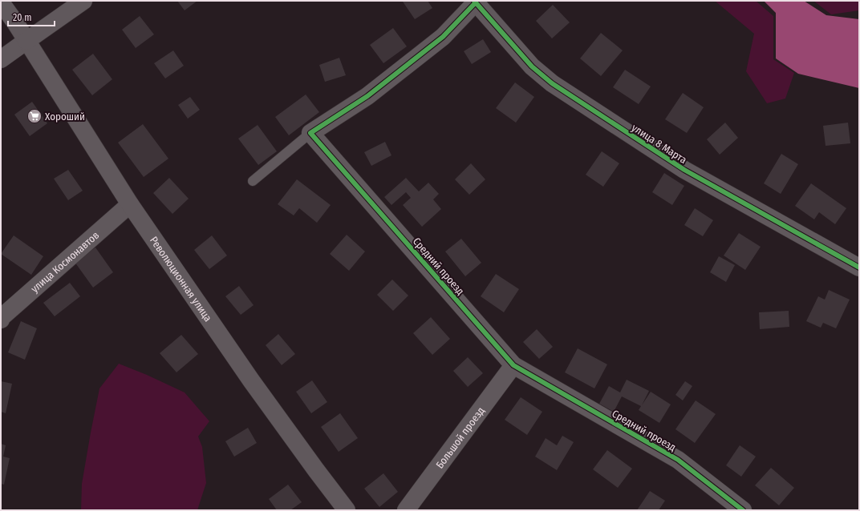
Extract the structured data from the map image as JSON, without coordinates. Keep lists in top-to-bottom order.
{
  "streets": {
    "street": [
      "улица 8 Марта",
      "улица Космонавтов",
      "Средний проезд",
      "Революционная улица",
      "Большой проезд"
    ]
  },
  "crossings": [
    ["улица Космонавтов", "Революционная улица"],
    ["Средний проезд", "Большой проезд"]
  ],
  "places": {
    "supermarket": ["Хороший"]
  },
  "scale_bar": "20 m"
}
